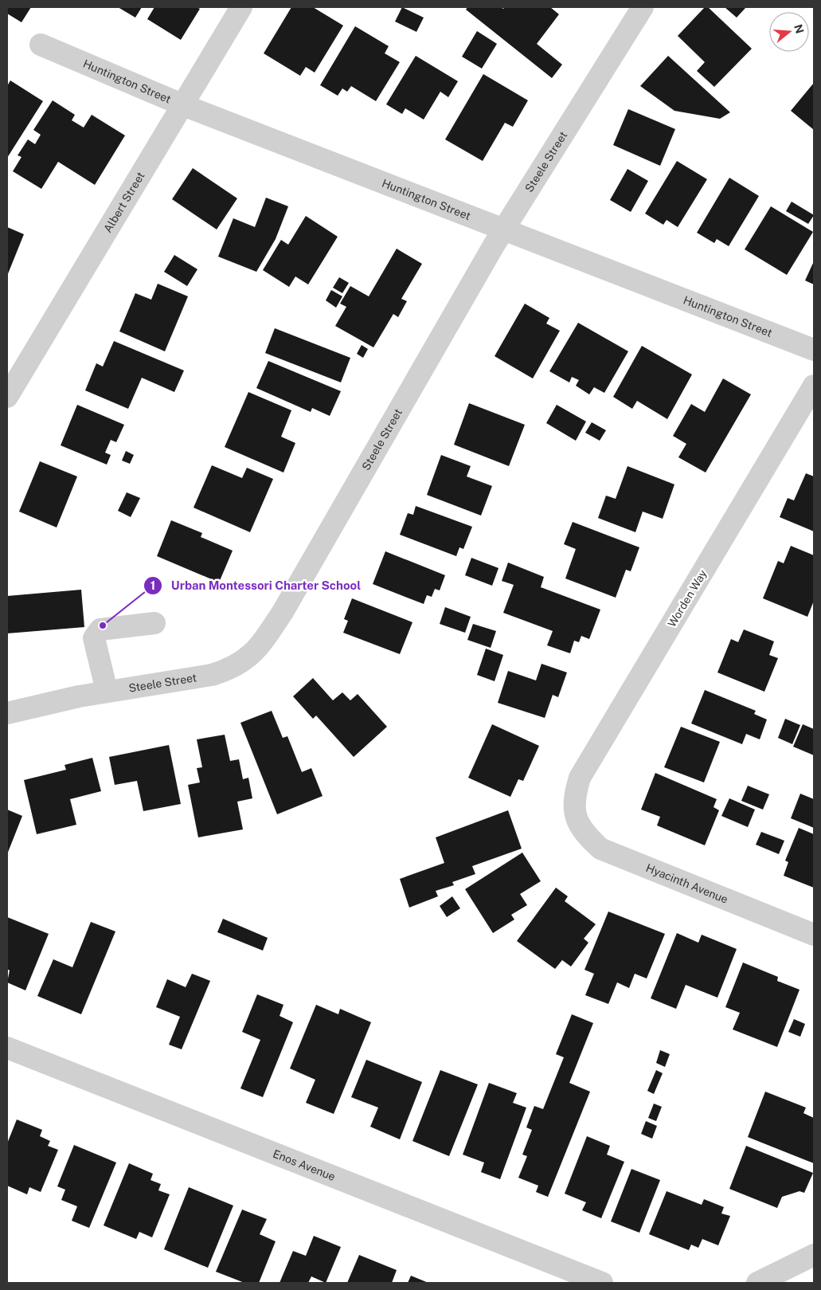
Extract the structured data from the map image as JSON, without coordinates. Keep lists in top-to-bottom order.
{
  "streets": {
    "street": [
      "Huntington Street",
      "Steele Street",
      "Albert Street",
      "Worden Way",
      "Hyacinth Avenue",
      "Enos Avenue"
    ]
  },
  "crossings": [
    ["Huntington Street", "Steele Street"],
    ["Huntington Street", "Albert Street"],
    ["Worden Way", "Hyacinth Avenue"]
  ],
  "places": ["Urban Montessori Charter School"],
  "north": "right"
}
